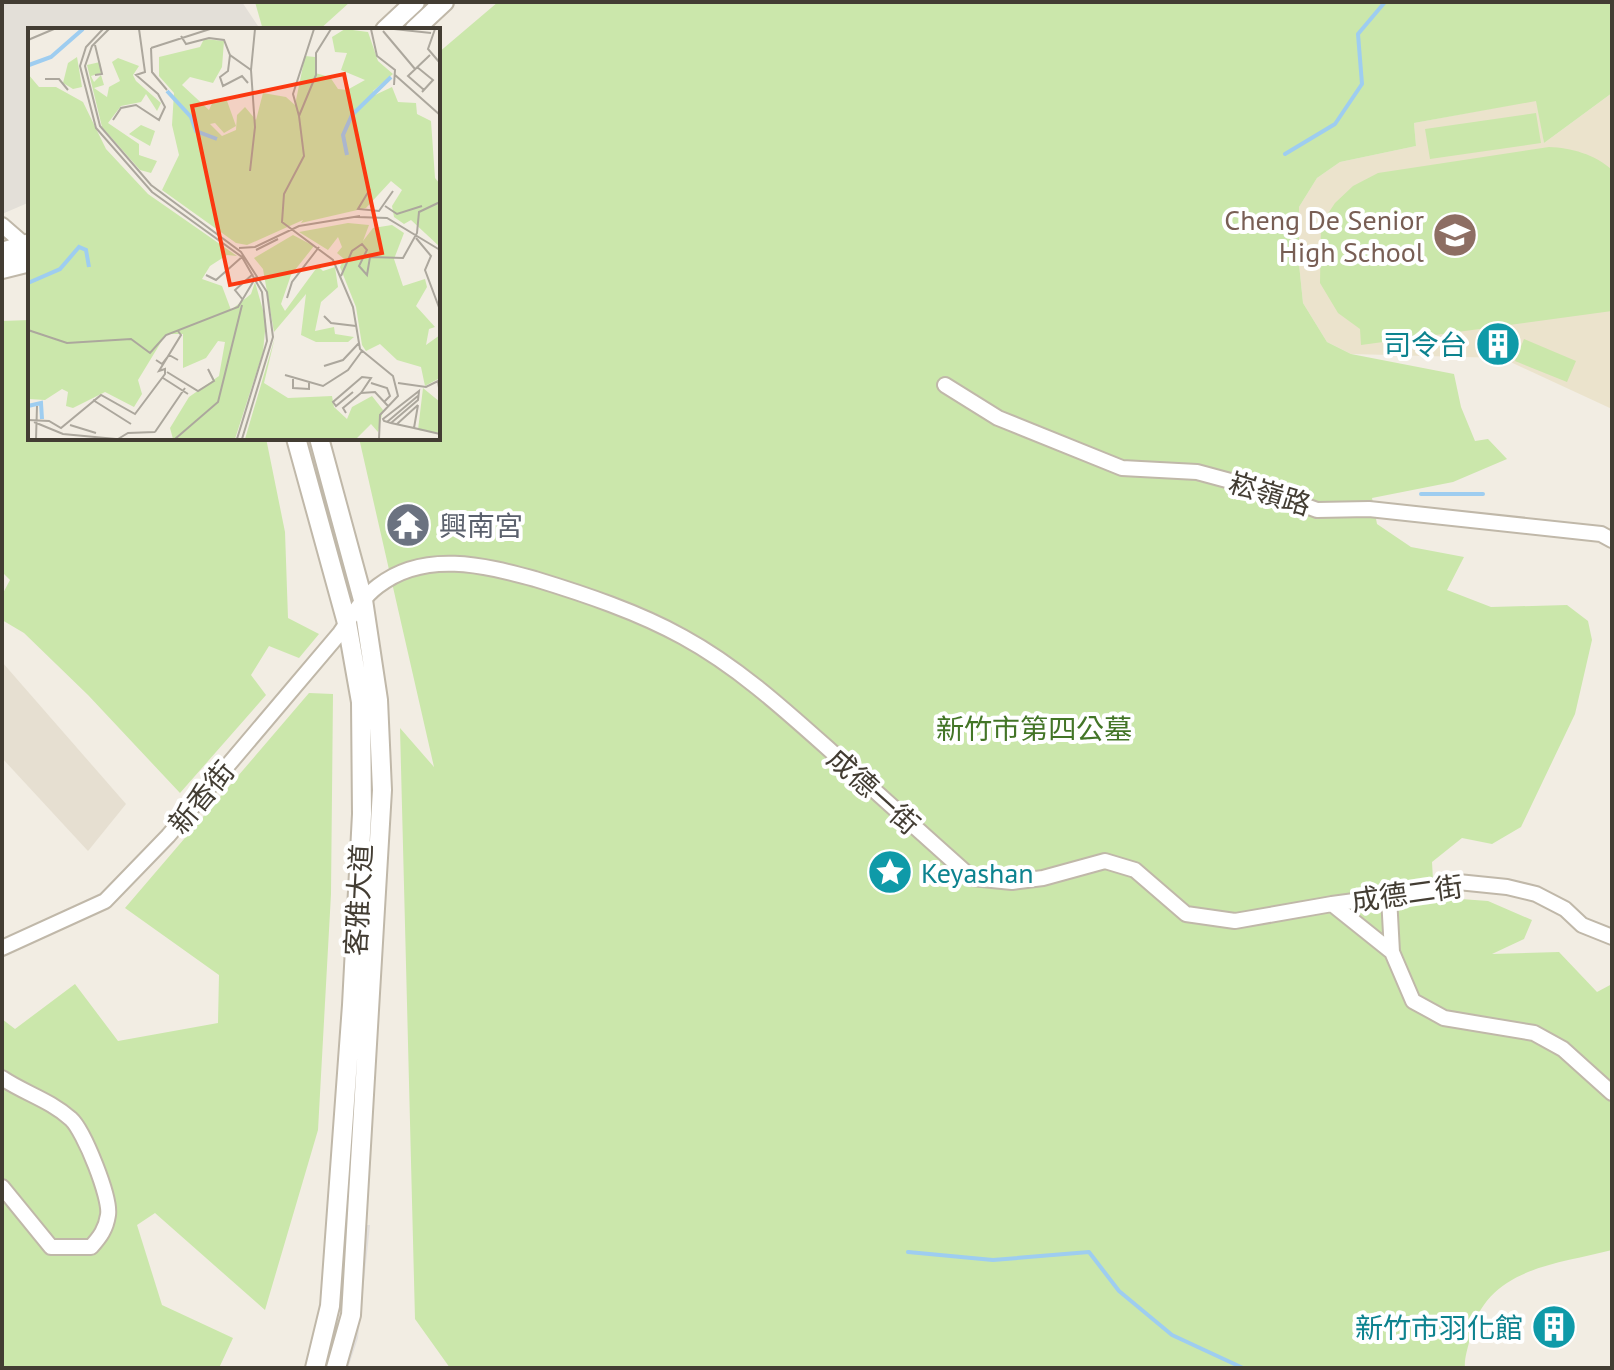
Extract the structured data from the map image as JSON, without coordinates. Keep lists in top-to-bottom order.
{
  "streets": {
    "street": [
      "崧嶺路",
      "成德一街",
      "新香街",
      "成德二街",
      "客雅大道"
    ]
  },
  "crossings": [
    ["成德一街", "新香街"],
    ["成德一街", "成德二街"],
    ["成德一街", "客雅大道"],
    ["新香街", "客雅大道"]
  ],
  "parks": ["新竹市第四公墓"],
  "places": {
    "school or university": ["Cheng De Senior High School"],
    "building": ["司令台", "新竹市羽化館"],
    "temple": ["興南宮"],
    "place": ["Keyashan"]
  }
}
